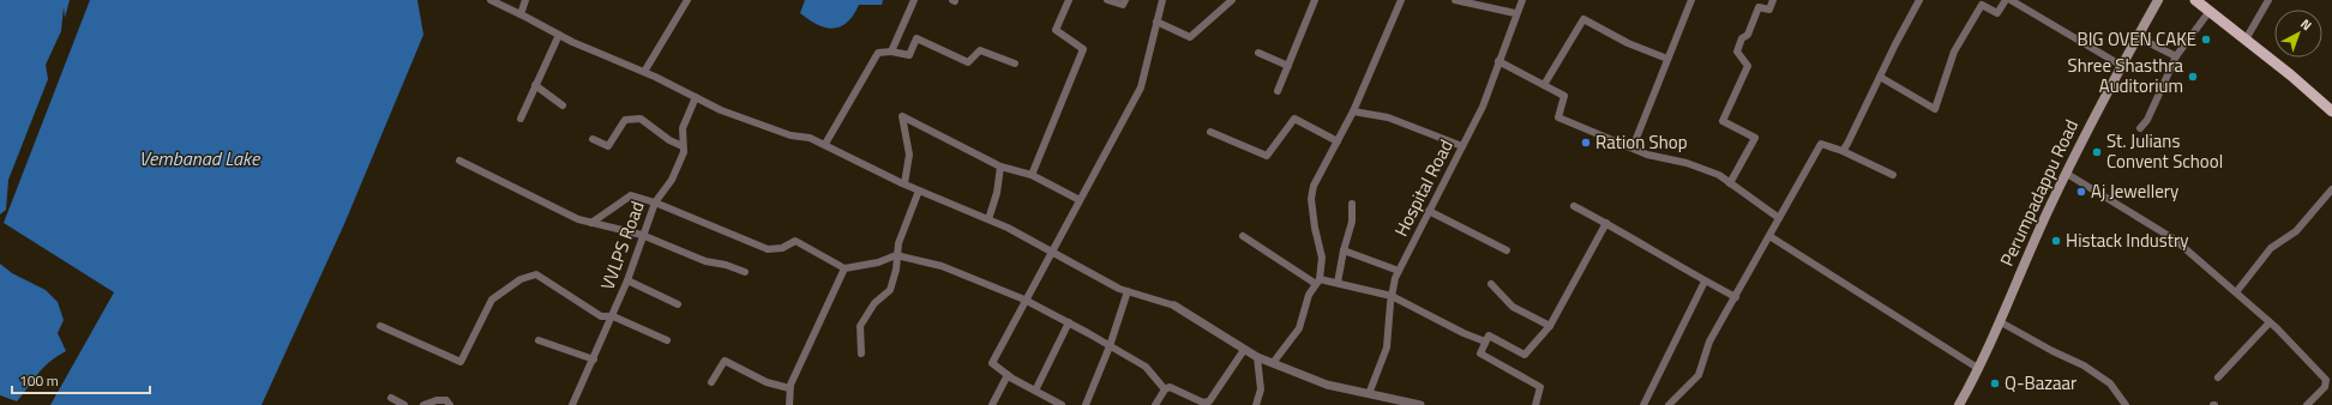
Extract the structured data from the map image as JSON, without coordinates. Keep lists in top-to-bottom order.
{
  "streets": {
    "main road": ["Perumpadappu Road"],
    "street": ["Hospital Road", "VVLPS Road"]
  },
  "water": ["Vembanad Lake"],
  "places": [
    "BIG OVEN CAKE",
    "Shree Shasthra Auditorium",
    "Ration Shop",
    "St. Julians Convent School",
    "Aj Jewellery",
    "Histack Industry",
    "Q-Bazaar"
  ],
  "scale_bar": "100 m",
  "north": "top right"
}
